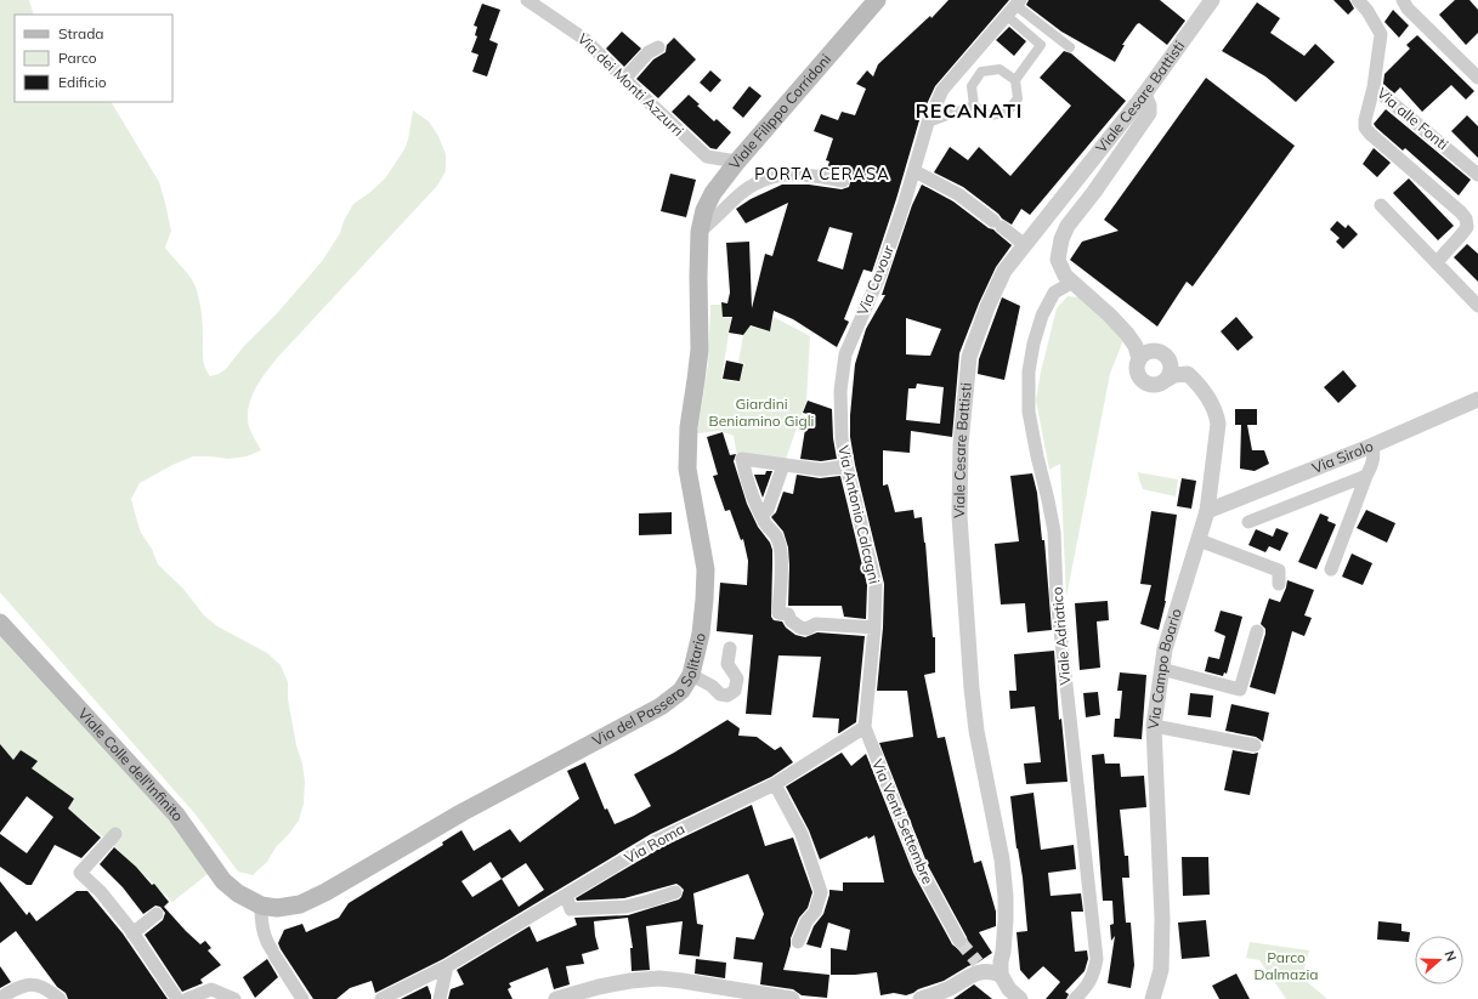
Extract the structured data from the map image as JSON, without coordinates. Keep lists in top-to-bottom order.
{
  "streets": {
    "main road": ["Viale Filippo Corridoni", "Via del Passero Solitario", "Viale Colle dell'Infinito"],
    "street": [
      "Via dei Monti Azzurri",
      "Viale Cesare Battisti",
      "Via alle Fonti",
      "Via Cavour",
      "Via Sirolo",
      "Via Antonio Calcagni",
      "Viale Adriatico",
      "Via Campo Boario",
      "Via Venti Settembre",
      "Via Roma"
    ]
  },
  "crossings": [
    ["Via dei Monti Azzurri", "Viale Filippo Corridoni"],
    ["Viale Filippo Corridoni", "Via del Passero Solitario"],
    ["Via Cavour", "Via Antonio Calcagni"],
    ["Via Sirolo", "Via Campo Boario"],
    ["Via Antonio Calcagni", "Via Venti Settembre"],
    ["Via Antonio Calcagni", "Via Roma"],
    ["Via del Passero Solitario", "Viale Colle dell'Infinito"],
    ["Via Venti Settembre", "Via Roma"]
  ],
  "districts": ["RECANATI", "PORTA CERASA"],
  "parks": ["Giardini Beniamino Gigli", "Parco Dalmazia"],
  "legend": ["Strada", "Parco", "Edificio"],
  "north": "right"
}
